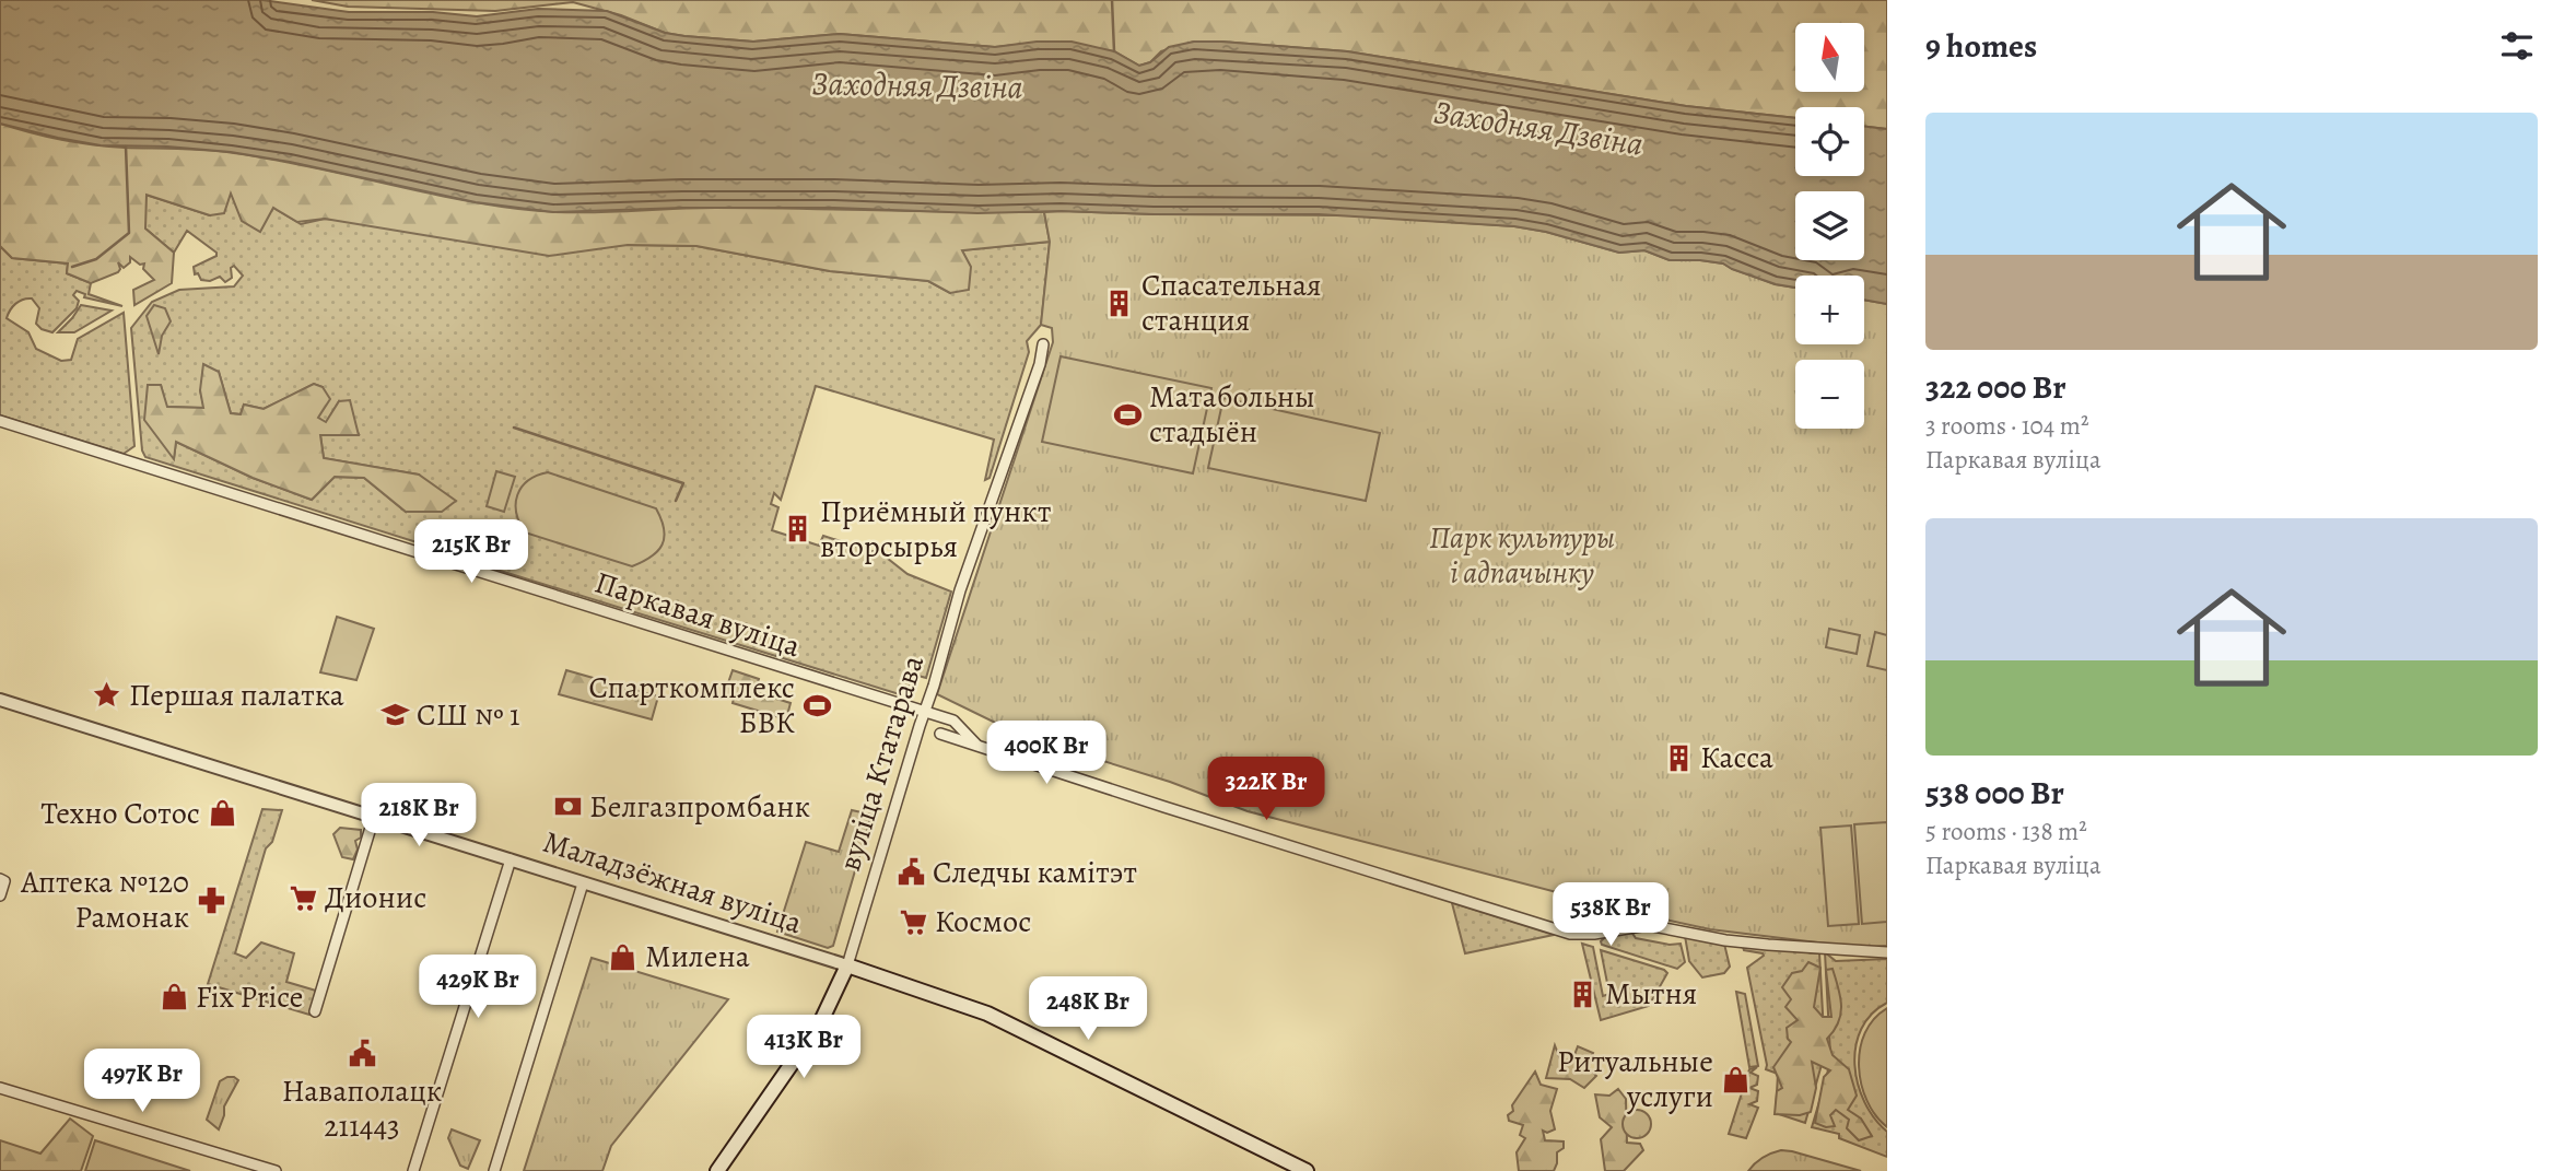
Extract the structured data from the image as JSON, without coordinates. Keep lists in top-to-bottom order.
{
  "streets": {
    "main road": ["вуліца Ктатарава", "Маладзёжная вуліца"],
    "street": ["Паркавая вуліца"]
  },
  "crossings": [
    ["Паркавая вуліца", "вуліца Ктатарава"],
    ["вуліца Ктатарава", "Маладзёжная вуліца"]
  ],
  "water": ["Заходняя Дзвіна"],
  "parks": ["Парк культуры і адпачынку"],
  "places": {
    "building": [
      "Спасательная станция",
      "Приёмный пункт вторсырья",
      "Касса",
      "Мытня"
    ],
    "sports": ["Матабольны стадыён", "Спарткомплекс БВК"],
    "place": ["Першая палатка"],
    "school or university": ["СШ № 1"],
    "bank": ["Белгазпромбанк"],
    "shop": [
      "Техно Сотос",
      "Милена",
      "Fix Price",
      "Ритуальные услуги"
    ],
    "public building": ["Следчы камітэт", "Наваполацк 211443"],
    "supermarket": ["Дионис", "Космос"],
    "pharmacy": ["Аптека №120 Рамонак"]
  },
  "north": "top",
  "page": {
    "heading": "9 homes",
    "map_buttons": ["+", "−"],
    "list": [
      {
        "name": "322 000 Br",
        "note": "3 rooms · 104 m² · Паркавая вуліца"
      },
      {
        "name": "538 000 Br",
        "note": "5 rooms · 138 m² · Паркавая вуліца"
      }
    ],
    "price": [
      "215K Br",
      "400K Br",
      "322K Br",
      "218K Br",
      "538K Br",
      "429K Br",
      "248K Br",
      "413K Br",
      "497K Br"
    ]
  }
}
